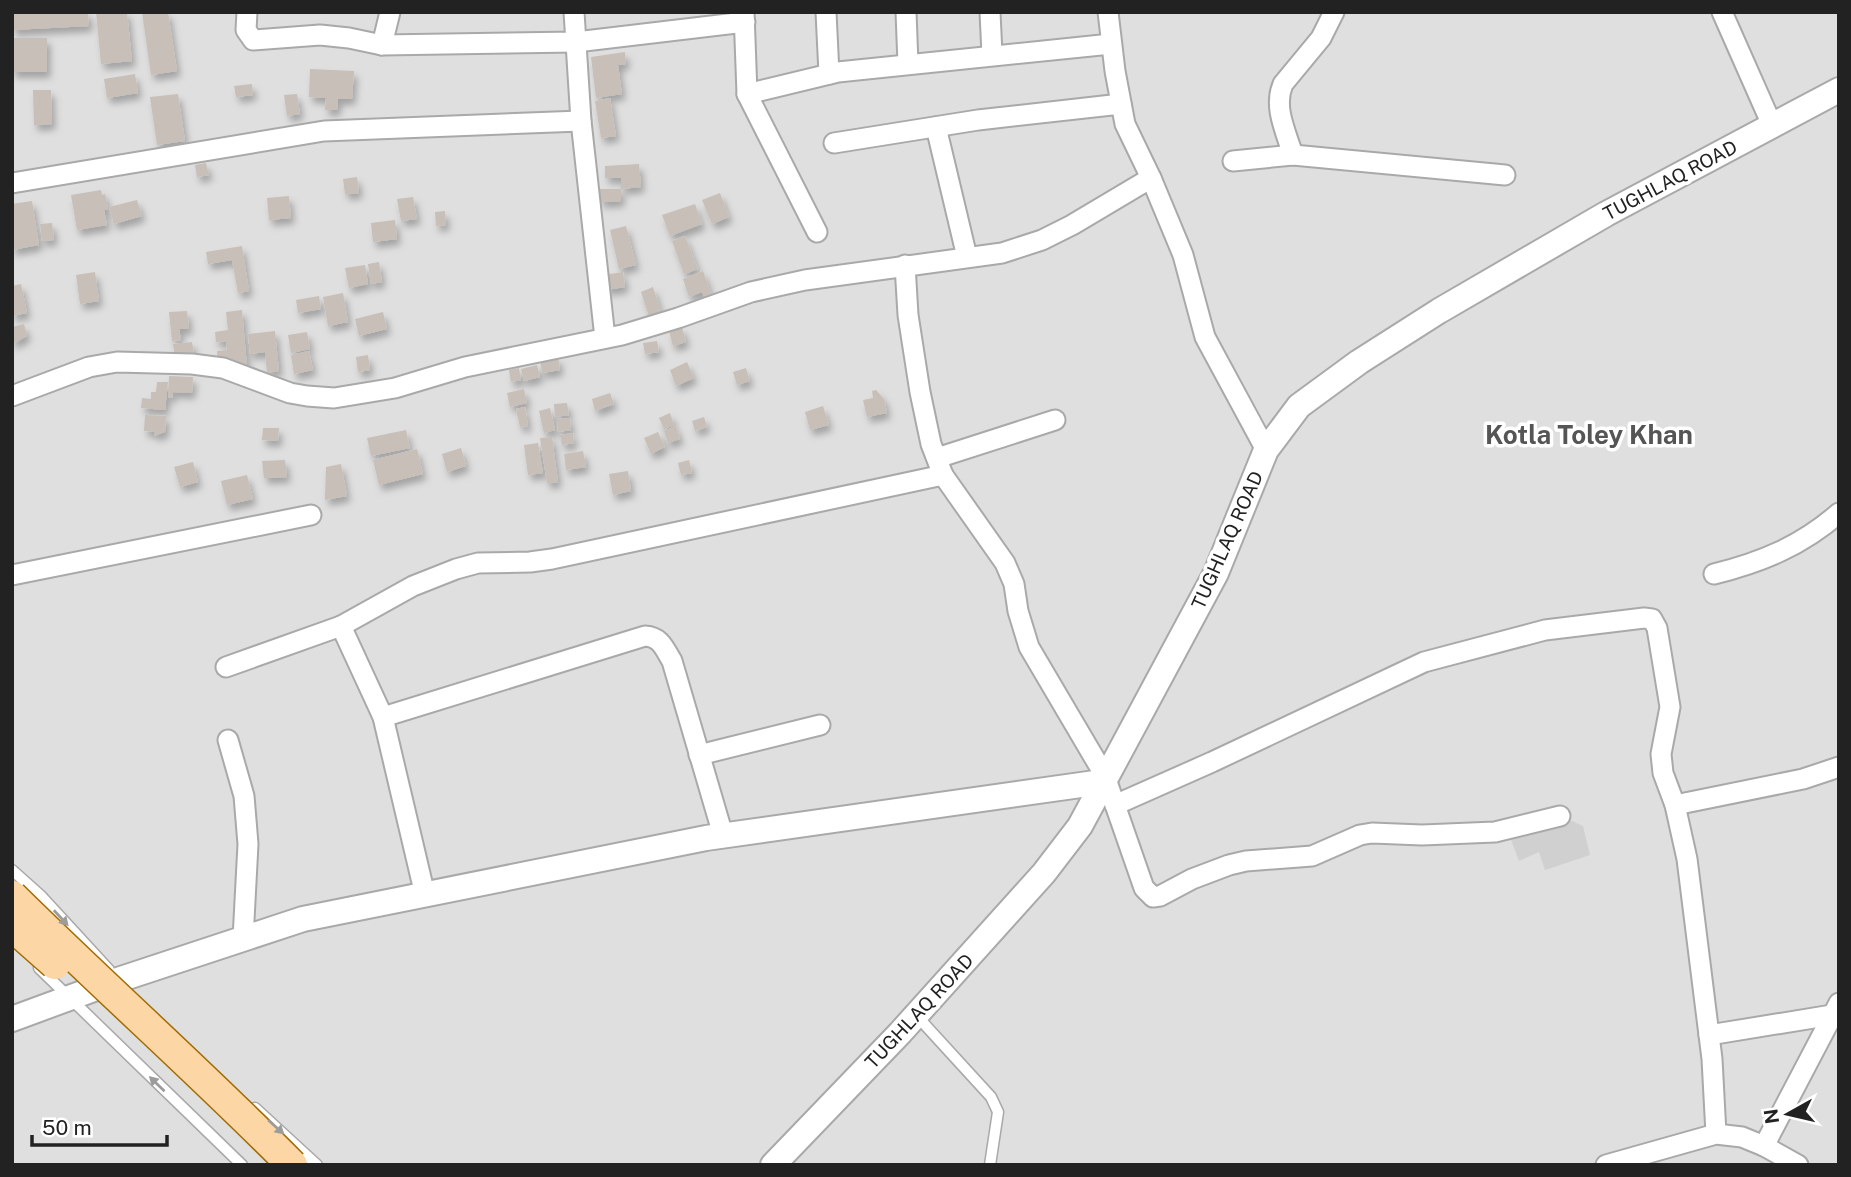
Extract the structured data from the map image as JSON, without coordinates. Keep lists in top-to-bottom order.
{
  "streets": {
    "street": ["TUGHLAQ ROAD"]
  },
  "districts": ["Kotla Toley Khan"],
  "scale_bar": "50 m",
  "north": "left"
}
